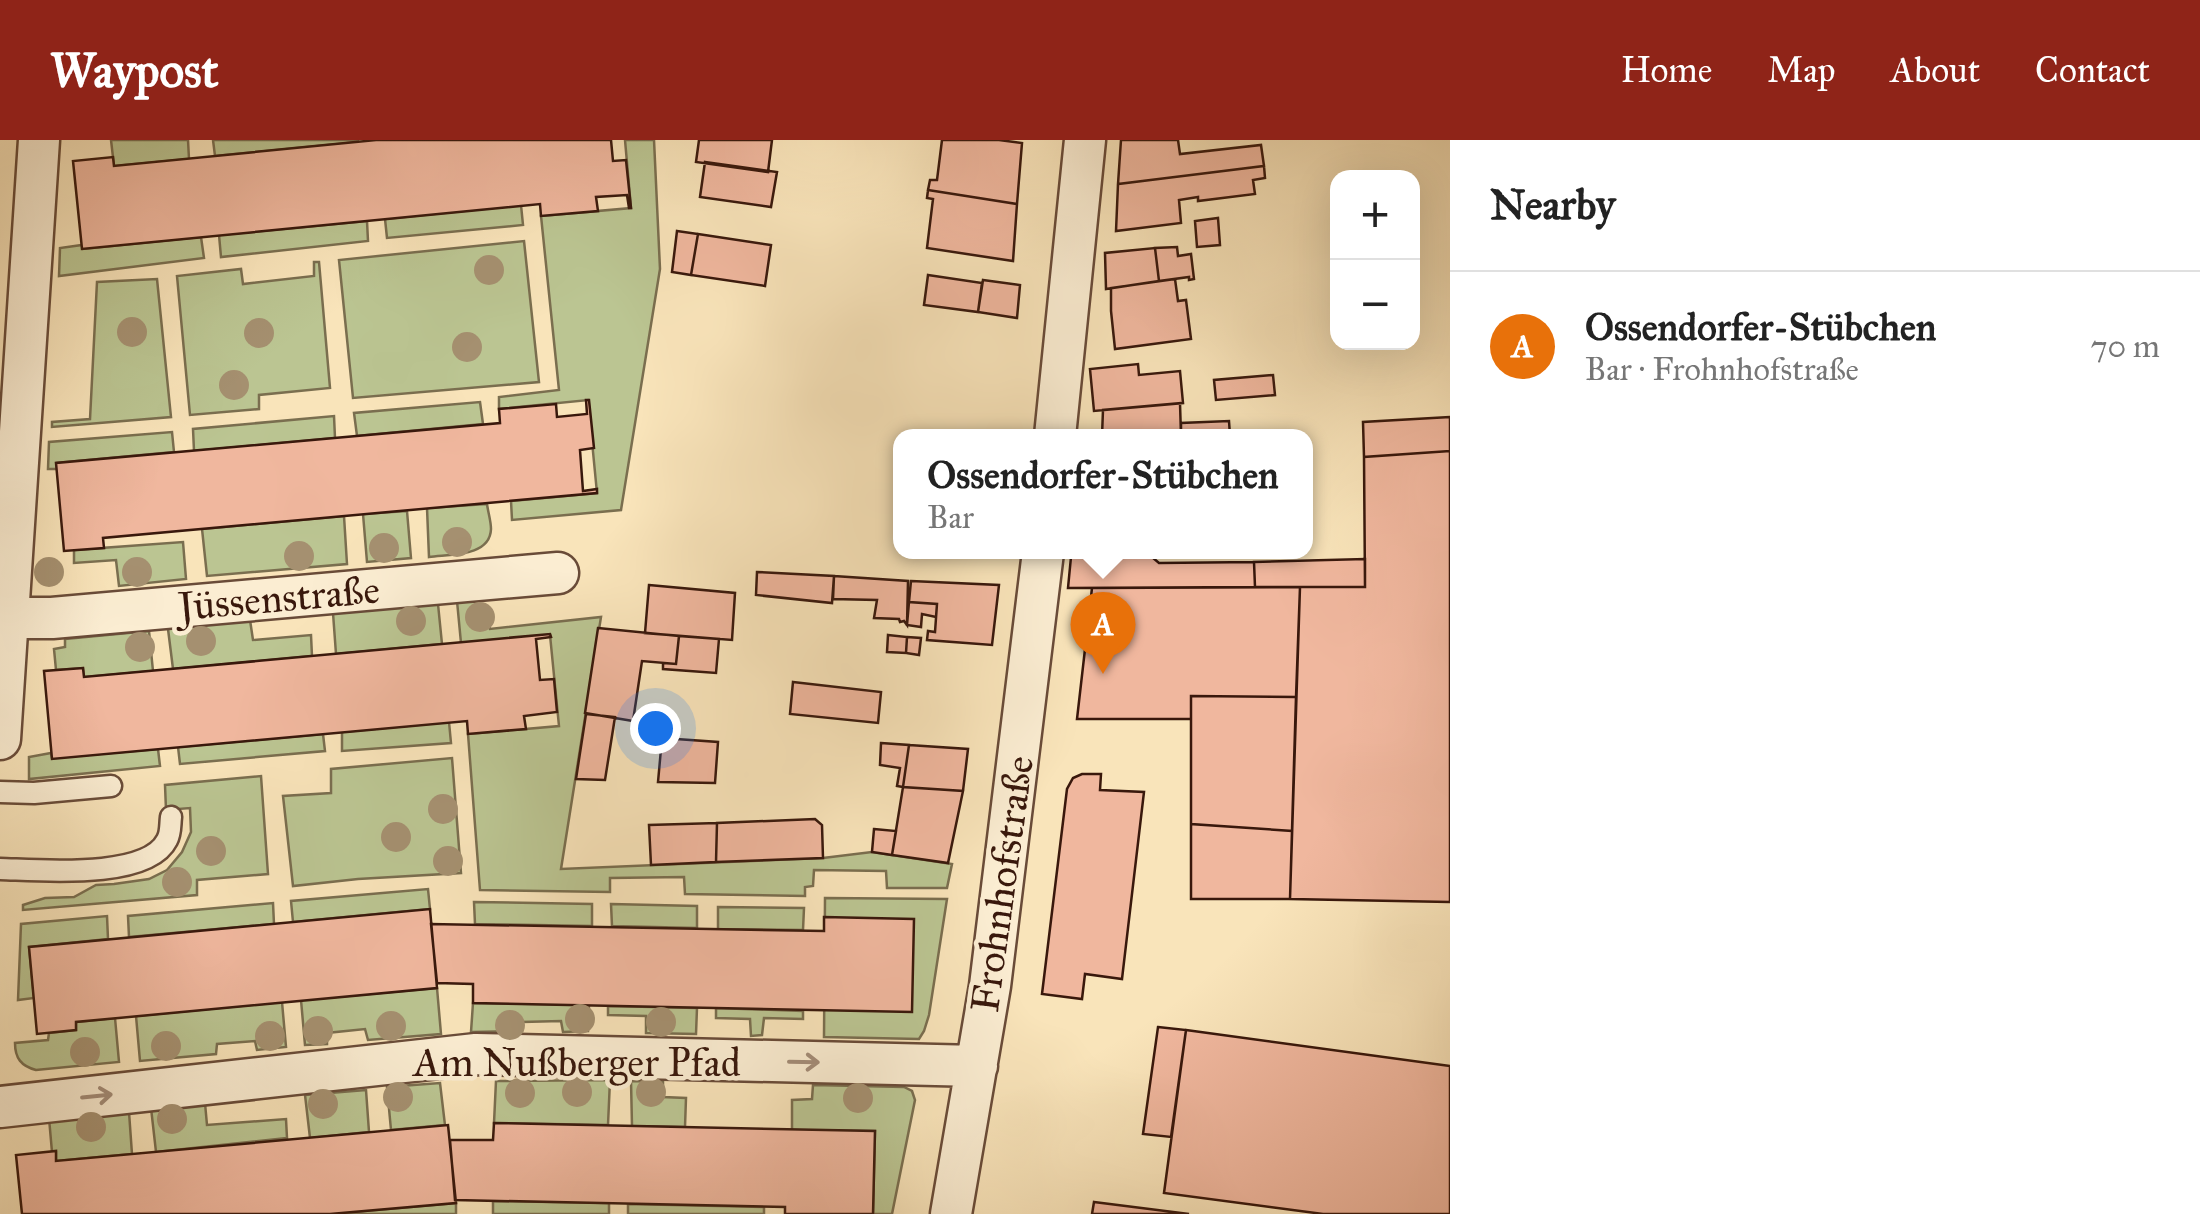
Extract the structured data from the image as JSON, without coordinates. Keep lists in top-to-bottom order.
{
  "streets": {
    "street": ["Jüssenstraße", "Frohnhofstraße", "Am Nußberger Pfad"]
  },
  "crossings": [
    ["Frohnhofstraße", "Am Nußberger Pfad"]
  ],
  "one_way": ["Am Nußberger Pfad"],
  "page": {
    "header": "Waypost",
    "nav": [
      "Home",
      "Map",
      "About",
      "Contact"
    ],
    "heading": "Nearby",
    "map_buttons": ["+", "−"],
    "list": [
      {
        "mark": "A",
        "name": "Ossendorfer-Stübchen",
        "note": "Bar · Frohnhofstraße",
        "value": "70 m"
      }
    ],
    "popup": ["Ossendorfer-Stübchen", "Bar"],
    "pins": "A"
  }
}
